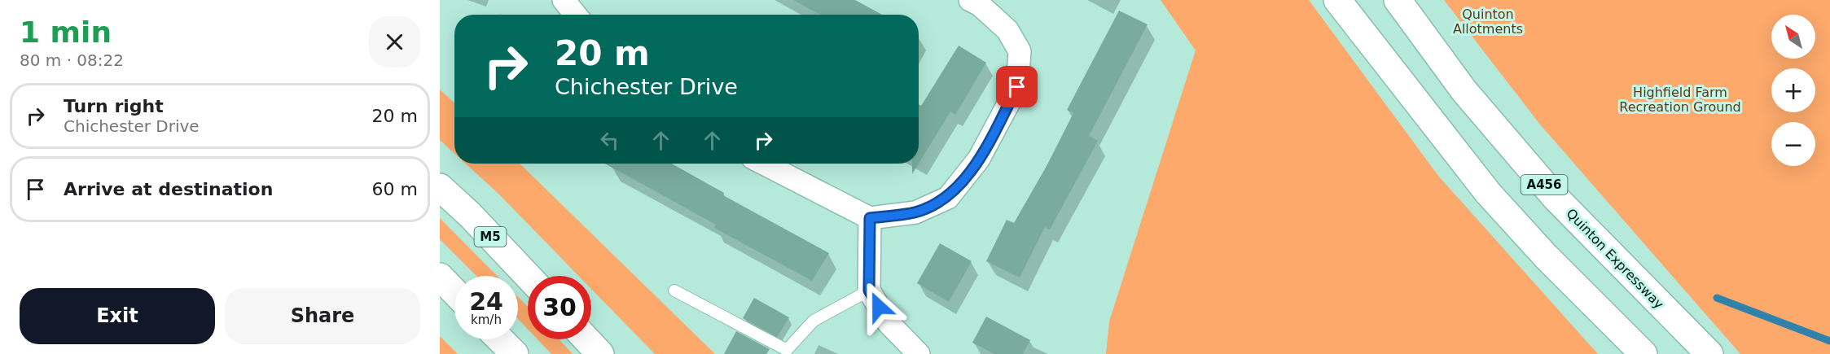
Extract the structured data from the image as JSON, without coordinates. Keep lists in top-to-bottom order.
{
  "streets": {
    "highway": ["A456", "M5", "Quinton Expressway"]
  },
  "parks": ["Quinton Allotments", "Highfield Farm Recreation Ground"],
  "north": "top left",
  "page": {
    "heading": ["1 min", "80 m · 08:22"],
    "map_buttons": ["+", "−"],
    "turn": ["20 m", "Chichester Drive"],
    "list": [
      {
        "name": "Turn right",
        "note": "Chichester Drive",
        "value": "20 m"
      },
      {
        "name": "Arrive at destination",
        "value": "60 m"
      }
    ],
    "speed": "24 km/h",
    "limit": "30",
    "buttons": ["Exit", "Share"]
  }
}
